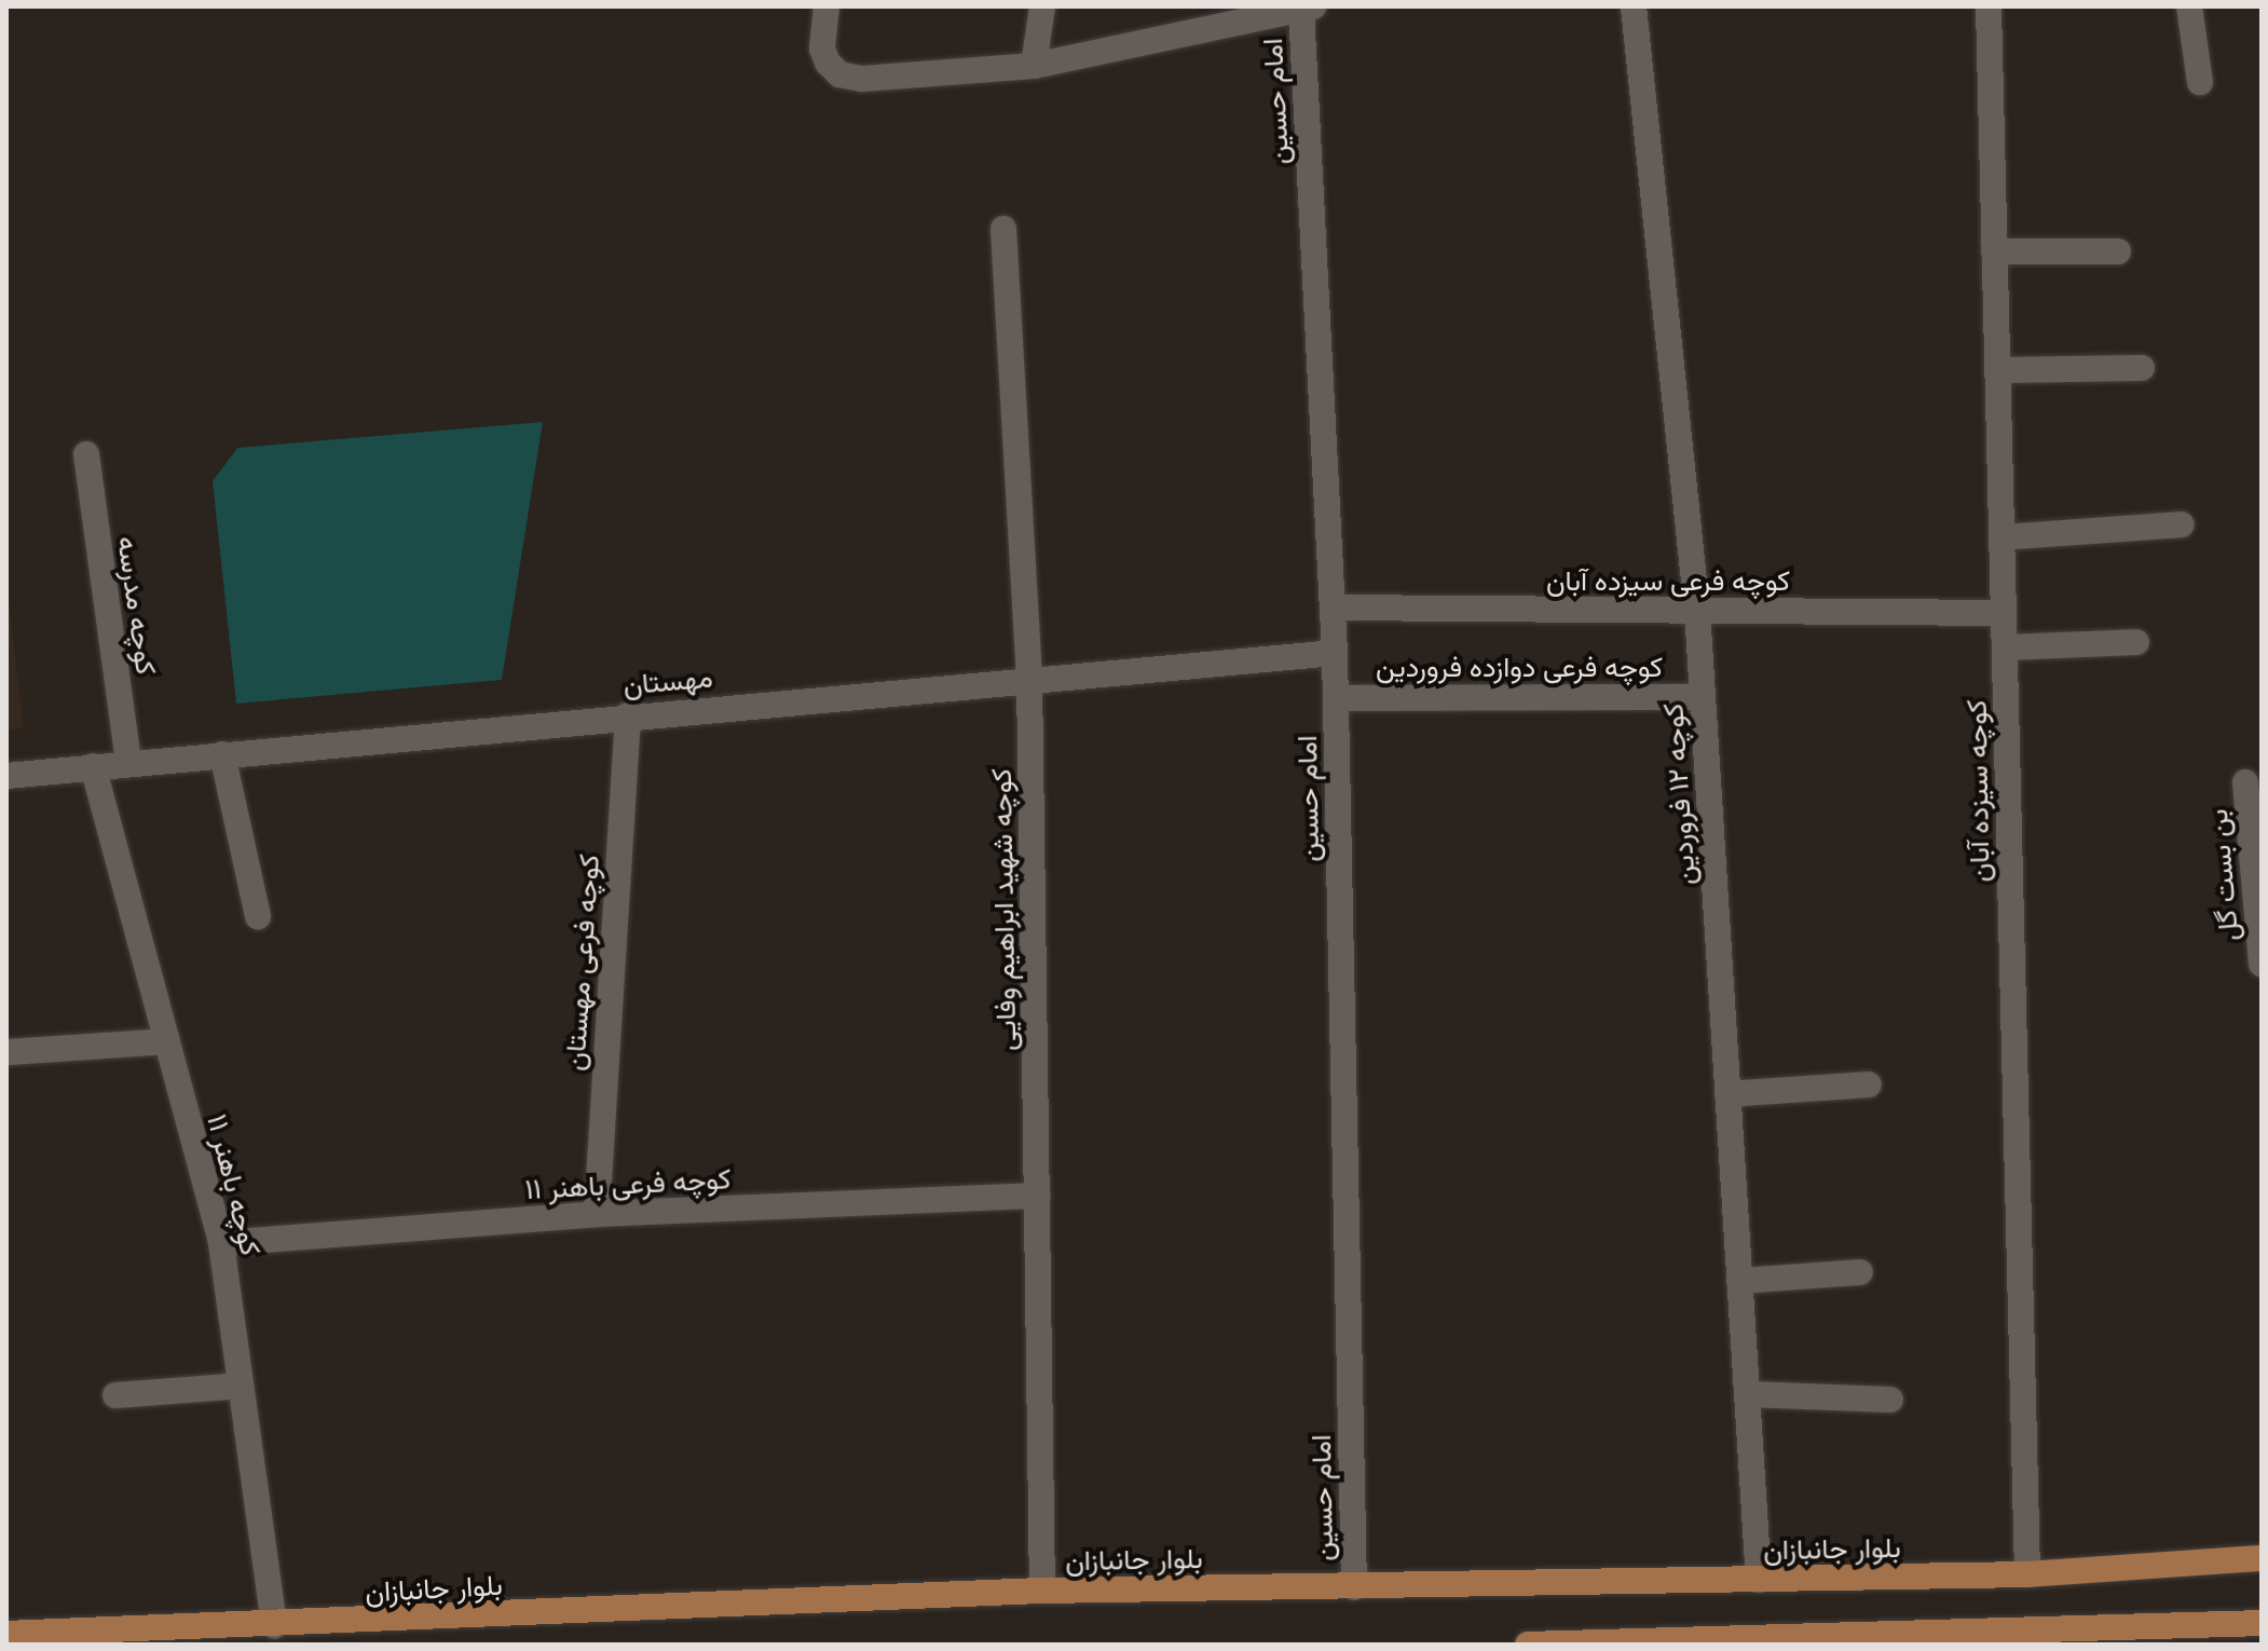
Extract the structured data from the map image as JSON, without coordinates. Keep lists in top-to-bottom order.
{
  "streets": {
    "main road": ["بلوار جانبازان"],
    "street": [
      "امام حسین",
      "کوچه فرعی سیزده آبان",
      "کوچه مدرسه",
      "کوچه فرعی دوازده فروردین",
      "مهستان",
      "کوچه سیزده آبان",
      "کوچه ۱۲ فروردین",
      "بن بست گل",
      "کوچه شهید ابراهیم وفایی",
      "کوچه فرعی مهستان",
      "کوچه فرعی باهنر ۱۱",
      "کوچه باهنر ۱۱"
    ]
  },
  "crossings": [
    ["امام حسین", "کوچه فرعی سیزده آبان"],
    ["امام حسین", "کوچه فرعی دوازده فروردین"],
    ["امام حسین", "مهستان"],
    ["امام حسین", "بلوار جانبازان"],
    ["کوچه فرعی سیزده آبان", "کوچه سیزده آبان"],
    ["کوچه فرعی سیزده آبان", "کوچه ۱۲ فروردین"],
    ["کوچه مدرسه", "مهستان"],
    ["کوچه فرعی دوازده فروردین", "کوچه ۱۲ فروردین"],
    ["مهستان", "کوچه شهید ابراهیم وفایی"],
    ["مهستان", "کوچه فرعی مهستان"],
    ["مهستان", "کوچه باهنر ۱۱"],
    ["کوچه سیزده آبان", "بلوار جانبازان"],
    ["کوچه ۱۲ فروردین", "بلوار جانبازان"],
    ["کوچه شهید ابراهیم وفایی", "کوچه فرعی باهنر ۱۱"],
    ["کوچه شهید ابراهیم وفایی", "بلوار جانبازان"],
    ["کوچه فرعی مهستان", "کوچه فرعی باهنر ۱۱"],
    ["کوچه فرعی باهنر ۱۱", "کوچه باهنر ۱۱"],
    ["کوچه باهنر ۱۱", "بلوار جانبازان"]
  ]
}
